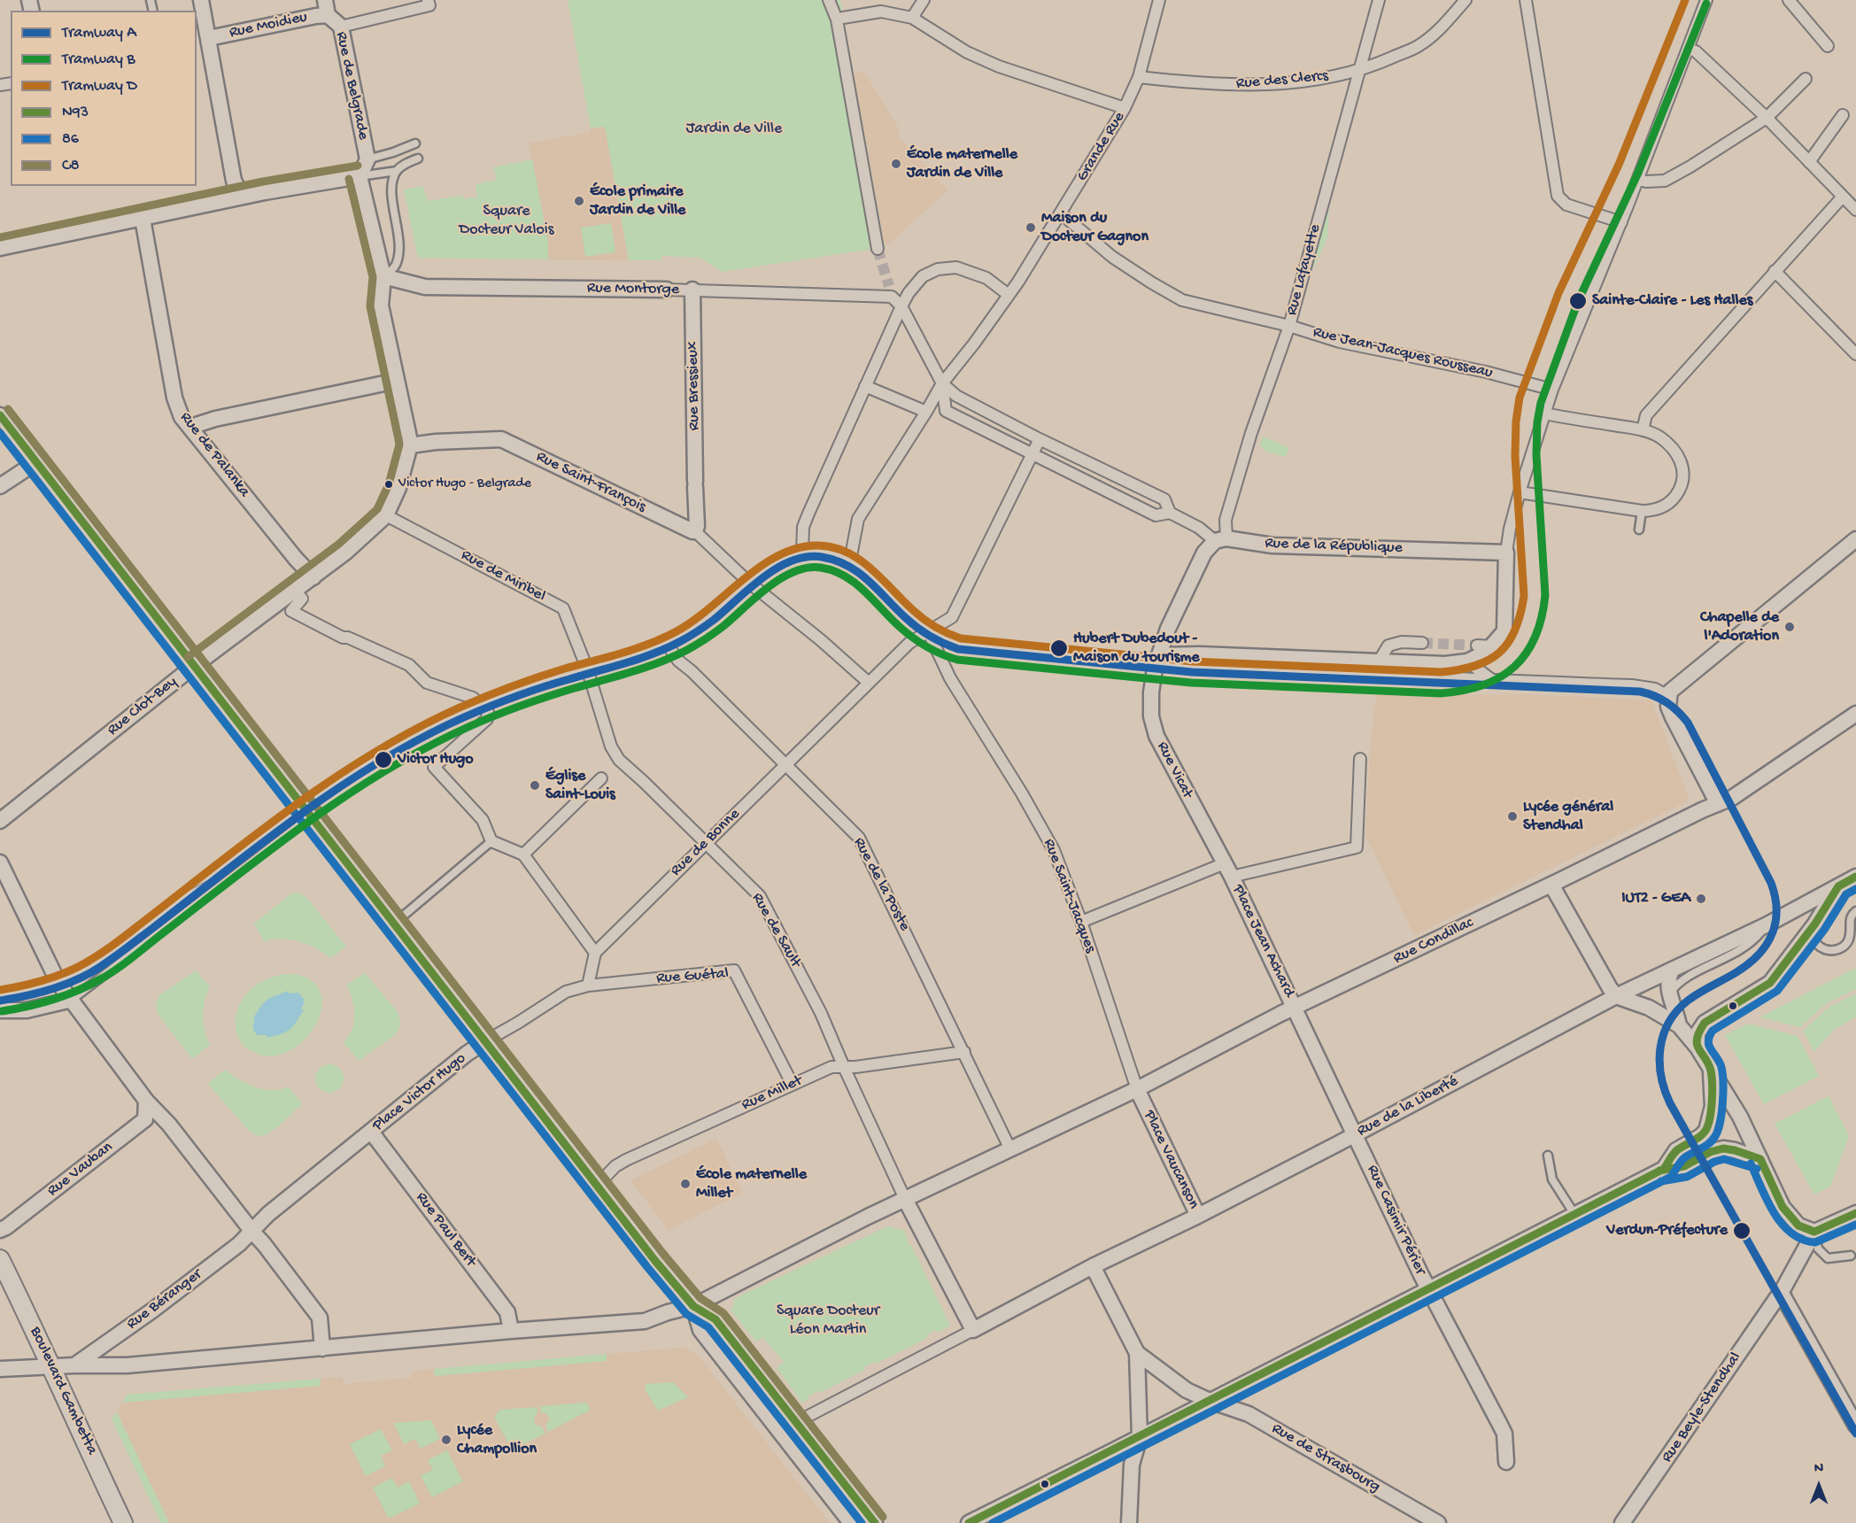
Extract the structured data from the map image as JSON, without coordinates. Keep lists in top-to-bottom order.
{
  "streets": {
    "street": [
      "Rue Moidieu",
      "Rue des Clercs",
      "Rue de Belgrade",
      "Grande Rue",
      "Rue Lafayette",
      "Rue Montorge",
      "Rue Jean-Jacques Rousseau",
      "Rue Bressieux",
      "Rue de Palanka",
      "Rue Saint-François",
      "Rue de la République",
      "Rue de Miribel",
      "Rue Clot-Bey",
      "Rue Vicat",
      "Rue de Bonne",
      "Rue de la Poste",
      "Rue Saint-Jacques",
      "Rue de Sault",
      "Place Jean Achard",
      "Rue Condillac",
      "Rue Guétal",
      "Place Victor Hugo",
      "Rue Millet",
      "Rue de la Liberté",
      "Place Vaucanson",
      "Rue Vauban",
      "Rue Casimir Périer",
      "Rue Paul Bert",
      "Rue Béranger",
      "Boulevard Gambetta",
      "Rue Beyle-Stendhal",
      "Rue de Strasbourg"
    ]
  },
  "crossings": [
    ["Rue Moidieu", "Rue de Belgrade"],
    ["Rue des Clercs", "Grande Rue"],
    ["Rue des Clercs", "Rue Lafayette"],
    ["Grande Rue", "Rue Jean-Jacques Rousseau"],
    ["Grande Rue", "Rue de la République"],
    ["Rue Lafayette", "Rue Jean-Jacques Rousseau"],
    ["Rue Lafayette", "Rue de la République"],
    ["Rue Montorge", "Rue Bressieux"],
    ["Rue Bressieux", "Rue Saint-François"],
    ["Rue de Palanka", "Rue Clot-Bey"],
    ["Rue Saint-François", "Rue de Bonne"],
    ["Rue de la République", "Rue de Bonne"],
    ["Rue de Miribel", "Rue de Sault"],
    ["Rue Vicat", "Place Jean Achard"],
    ["Rue de Bonne", "Rue de la Poste"],
    ["Rue de Bonne", "Rue Saint-Jacques"],
    ["Rue de Bonne", "Rue de Sault"],
    ["Rue de la Poste", "Rue Millet"],
    ["Rue Saint-Jacques", "Rue Condillac"],
    ["Rue Saint-Jacques", "Place Vaucanson"],
    ["Rue de Sault", "Rue Millet"],
    ["Place Jean Achard", "Rue Condillac"],
    ["Place Jean Achard", "Rue Casimir Périer"],
    ["Rue Condillac", "Place Vaucanson"],
    ["Rue Condillac", "Rue Casimir Périer"],
    ["Rue Guétal", "Rue Millet"],
    ["Place Victor Hugo", "Rue Paul Bert"],
    ["Place Victor Hugo", "Rue Béranger"],
    ["Rue de la Liberté", "Place Vaucanson"],
    ["Rue de la Liberté", "Rue Casimir Périer"]
  ],
  "parks": ["Jardin de Ville", "Square Docteur Valois", "Square Docteur Léon Martin"],
  "places": [
    "École maternelle Jardin de Ville",
    "École primaire Jardin de Ville",
    "Maison du Docteur Gagnon",
    "Sainte-Claire - Les Halles",
    "Victor Hugo - Belgrade",
    "Chapelle de l'Adoration",
    "Hubert Dubedout - Maison du tourisme",
    "Victor Hugo",
    "Église Saint-Louis",
    "Lycée général Stendhal",
    "IUT2 - GEA",
    "École maternelle Millet",
    "Verdun-Préfecture",
    "Lycée Champollion"
  ],
  "lines": [
    "tram line D",
    "tram line B",
    "transit line C8",
    "transit line N93",
    "transit line 86",
    "tram line A"
  ],
  "legend": [
    "Tramway A",
    "Tramway B",
    "Tramway D",
    "N93",
    "86",
    "C8"
  ],
  "north": "top"
}
